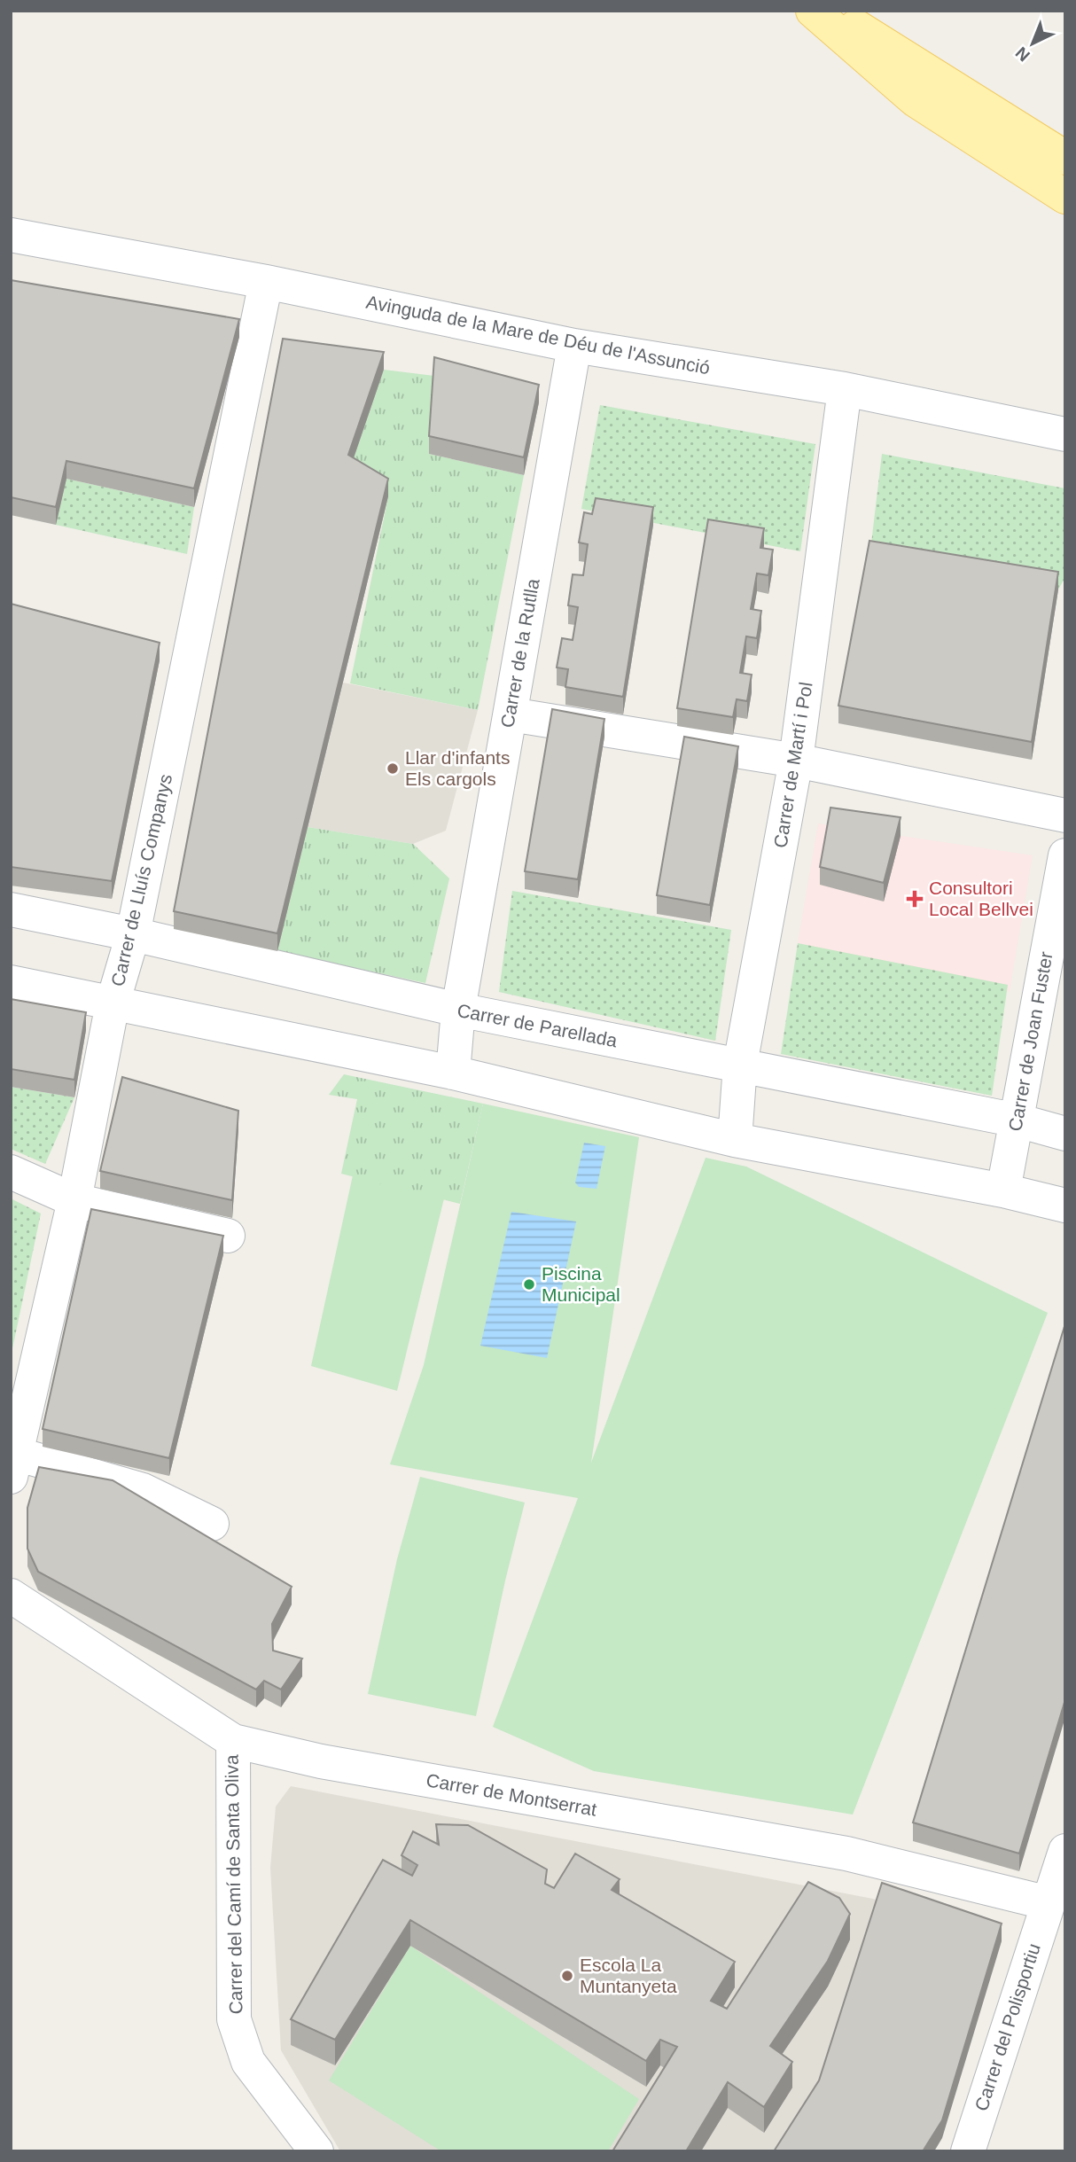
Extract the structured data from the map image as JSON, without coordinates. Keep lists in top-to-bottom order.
{
  "streets": {
    "street": [
      "Avinguda de la Mare de Déu de l'Assunció",
      "Carrer de la Rutlla",
      "Carrer de Martí i Pol",
      "Carrer de Lluís Companys",
      "Carrer de Parellada",
      "Carrer de Joan Fuster",
      "Carrer de Montserrat",
      "Carrer del Camí de Santa Oliva",
      "Carrer del Polisportiu"
    ]
  },
  "crossings": [
    ["Avinguda de la Mare de Déu de l'Assunció", "Carrer de la Rutlla"],
    ["Avinguda de la Mare de Déu de l'Assunció", "Carrer de Martí i Pol"],
    ["Avinguda de la Mare de Déu de l'Assunció", "Carrer de Lluís Companys"],
    ["Carrer de la Rutlla", "Carrer de Parellada"],
    ["Carrer de Martí i Pol", "Carrer de Parellada"],
    ["Carrer de Lluís Companys", "Carrer de Parellada"],
    ["Carrer de Parellada", "Carrer de Joan Fuster"],
    ["Carrer de Montserrat", "Carrer del Camí de Santa Oliva"],
    ["Carrer de Montserrat", "Carrer del Polisportiu"]
  ],
  "places": {
    "other": ["Llar d'infants Els cargols", "Piscina Municipal", "Escola La Muntanyeta"],
    "health": ["Consultori Local Bellvei"]
  },
  "north": "bottom left"
}
